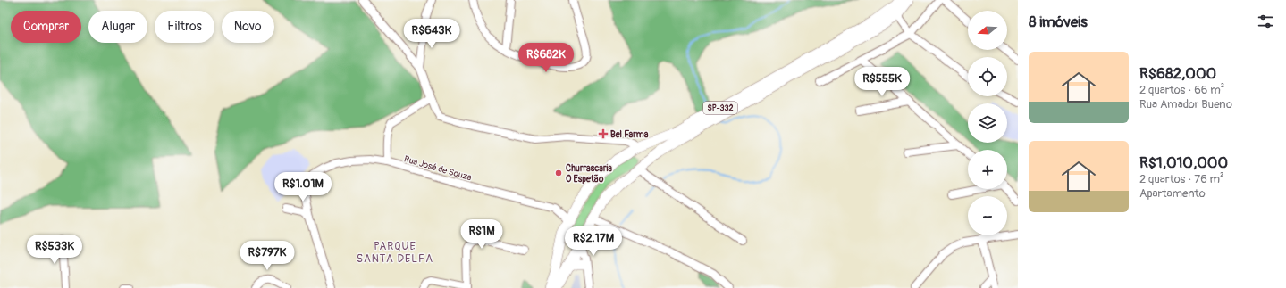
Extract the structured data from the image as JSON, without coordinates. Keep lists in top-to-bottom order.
{
  "streets": {
    "main road": ["SP-332"],
    "street": ["Rua José de Souza"]
  },
  "crossings": [
    ["SP-332", "Rua José de Souza"]
  ],
  "districts": ["PARQUE SANTA DELFA"],
  "places": {
    "health": ["Bel Farma"],
    "other": ["Churrascaria O Espetão"]
  },
  "north": "left",
  "page": {
    "heading": "8 imóveis",
    "map_buttons": ["+", "−"],
    "chip": [
      "Comprar",
      "Alugar",
      "Filtros",
      "Novo"
    ],
    "price": [
      "R$643K",
      "R$682K",
      "R$555K",
      "R$1.01M",
      "R$1M",
      "R$2.17M",
      "R$533K",
      "R$797K"
    ],
    "list": [
      {
        "name": "R$682,000",
        "note": "2 quartos · 66 m² · Rua Amador Bueno"
      },
      {
        "name": "R$1,010,000",
        "note": "2 quartos · 76 m² · Apartamento"
      }
    ]
  }
}
